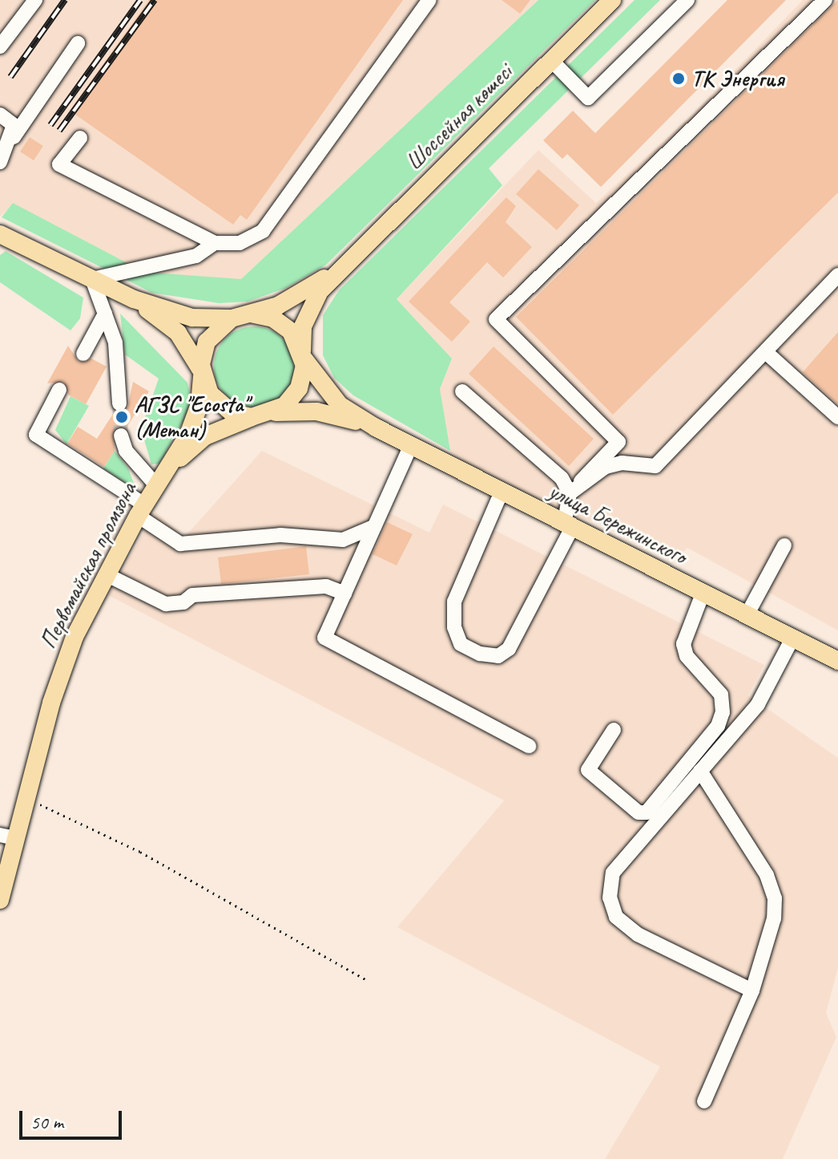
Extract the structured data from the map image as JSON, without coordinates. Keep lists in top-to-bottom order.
{
  "streets": {
    "main road": ["Шоссейная көшесі", "улица Бережинского", "Первомайская промзона"]
  },
  "places": ["ТК Энергия", "АГЗС \"Ecosta\" (Метан)"],
  "scale_bar": "50 m"
}
